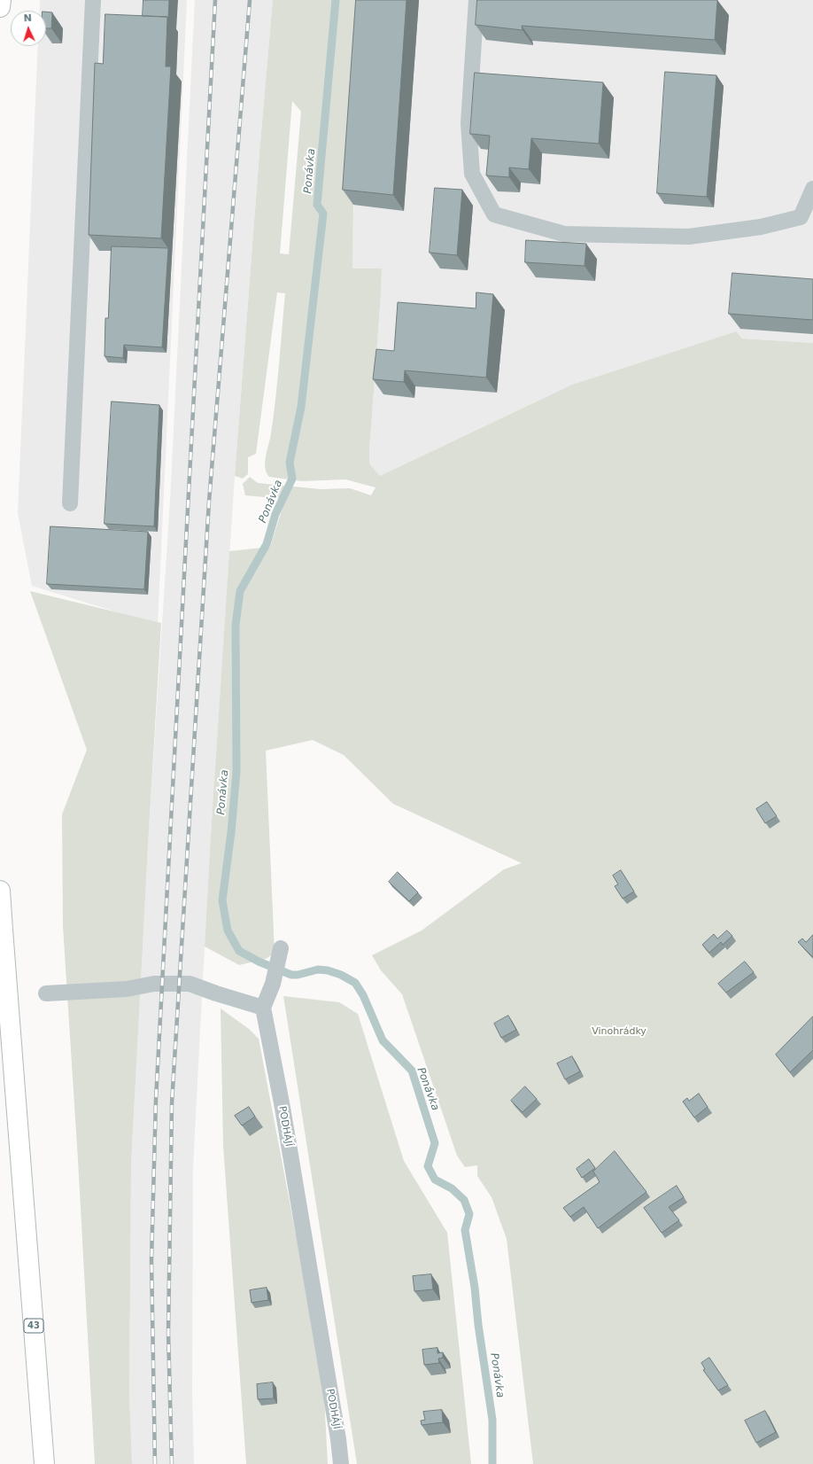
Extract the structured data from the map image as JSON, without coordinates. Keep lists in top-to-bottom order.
{
  "streets": {
    "highway": ["43"],
    "lane": ["PODHÁJÍ"]
  },
  "water": ["Ponávka"],
  "parks": ["Vinohrádky"],
  "north": "top"
}
